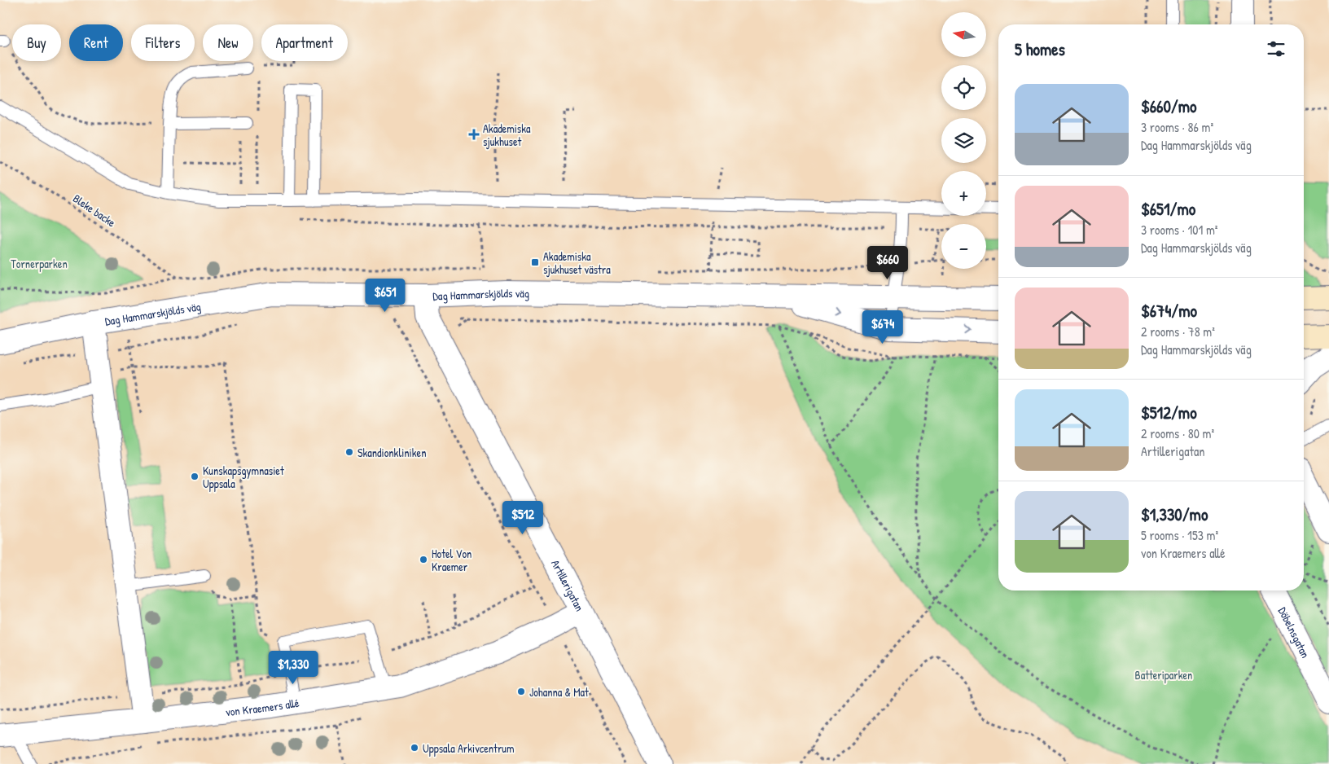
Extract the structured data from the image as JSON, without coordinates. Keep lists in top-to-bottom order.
{
  "streets": {
    "street": [
      "Dag Hammarskjölds väg",
      "Artillerigatan",
      "Döbelnsgatan",
      "von Kraemers allé"
    ],
    "path": ["Bleke backe"]
  },
  "crossings": [
    ["Dag Hammarskjölds väg", "Artillerigatan"],
    ["Artillerigatan", "von Kraemers allé"]
  ],
  "parks": ["Tornerparken", "Batteriparken"],
  "places": {
    "health": ["Akademiska sjukhuset"],
    "transit": ["Akademiska sjukhuset västra"],
    "other": [
      "Skandionkliniken",
      "Kunskapsgymnasiet Uppsala",
      "Hotel Von Kraemer",
      "Johanna & Mat",
      "Uppsala Arkivcentrum"
    ]
  },
  "north": "left",
  "page": {
    "map_buttons": ["+", "−"],
    "chip": [
      "Buy",
      "Rent",
      "Filters",
      "New",
      "Apartment"
    ],
    "heading": "5 homes",
    "list": [
      {
        "name": "$660/mo",
        "note": "3 rooms · 86 m² · Dag Hammarskjölds väg"
      },
      {
        "name": "$651/mo",
        "note": "3 rooms · 101 m² · Dag Hammarskjölds väg"
      },
      {
        "name": "$674/mo",
        "note": "2 rooms · 78 m² · Dag Hammarskjölds väg"
      },
      {
        "name": "$512/mo",
        "note": "2 rooms · 80 m² · Artillerigatan"
      },
      {
        "name": "$1,330/mo",
        "note": "5 rooms · 153 m² · von Kraemers allé"
      }
    ],
    "price": [
      "$660",
      "$651",
      "$674",
      "$512",
      "$1,330"
    ]
  }
}
